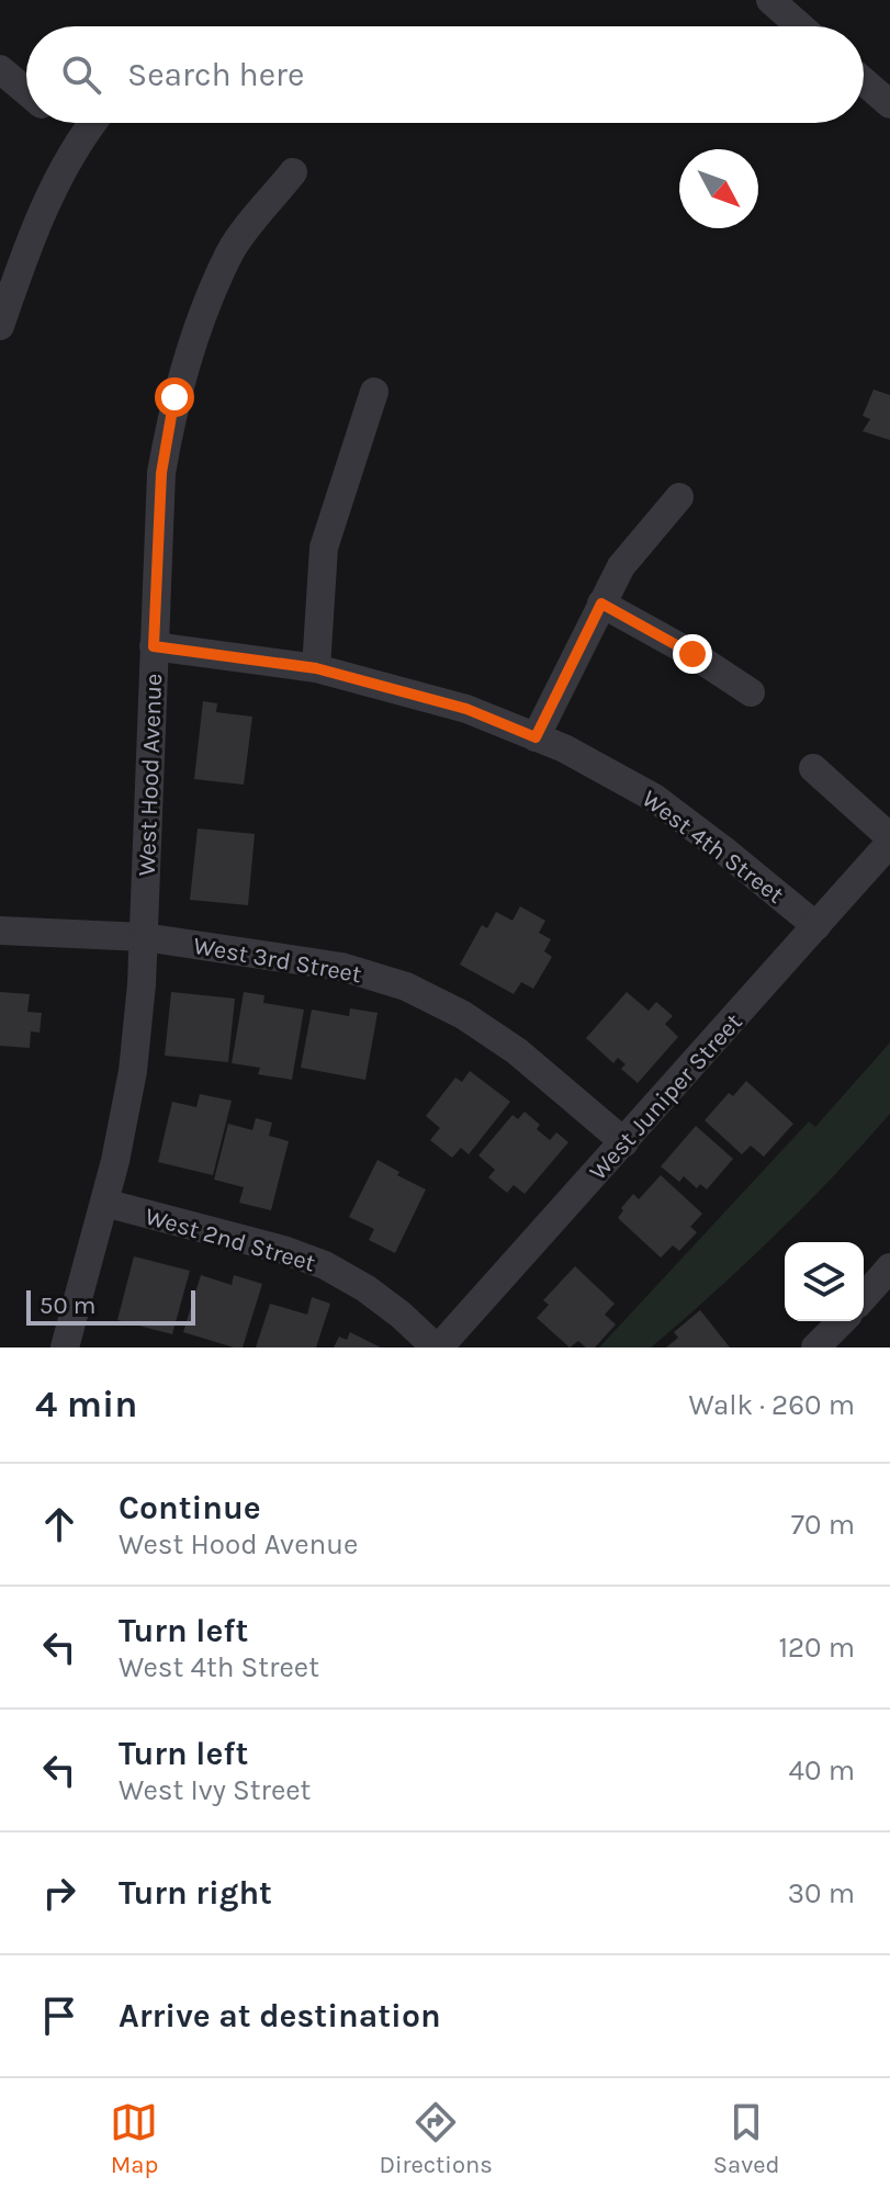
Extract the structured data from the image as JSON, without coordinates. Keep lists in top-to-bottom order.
{
  "streets": {
    "street": [
      "West Hood Avenue",
      "West 4th Street",
      "West 3rd Street",
      "West Juniper Street",
      "West 2nd Street"
    ]
  },
  "crossings": [
    ["West Hood Avenue", "West 4th Street"],
    ["West Hood Avenue", "West 3rd Street"],
    ["West Hood Avenue", "West 2nd Street"],
    ["West 4th Street", "West Juniper Street"],
    ["West 3rd Street", "West Juniper Street"],
    ["West Juniper Street", "West 2nd Street"]
  ],
  "scale_bar": "50 m",
  "north": "bottom right",
  "page": {
    "search": "Search here",
    "scale": "50 m",
    "heading": ["4 min", "Walk · 260 m"],
    "list": [
      ["Continue", "West Hood Avenue", "70 m"],
      ["Turn left", "West 4th Street", "120 m"],
      ["Turn left", "West Ivy Street", "40 m"],
      ["Turn right", "30 m"],
      "Arrive at destination"
    ],
    "nav": ["Map", "Directions", "Saved"]
  }
}
